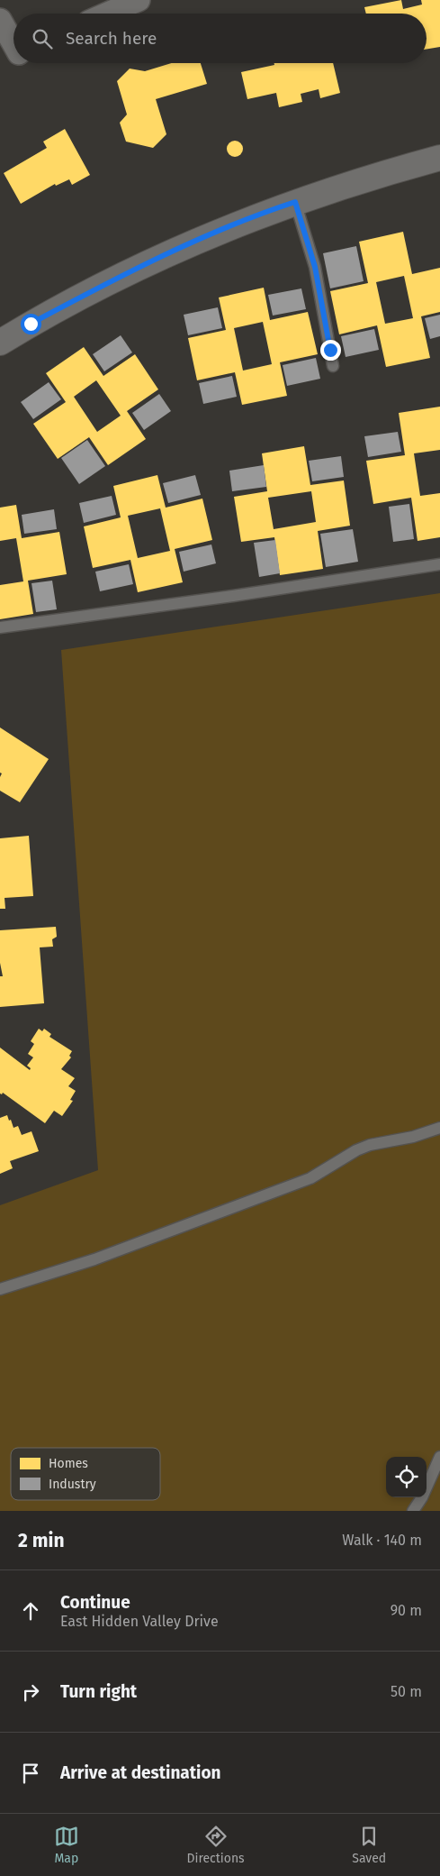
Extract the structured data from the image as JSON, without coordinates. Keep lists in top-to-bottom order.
{
  "legend": ["Homes", "Industry"],
  "page": {
    "search": "Search here",
    "heading": ["2 min", "Walk · 140 m"],
    "list": [
      ["Continue", "East Hidden Valley Drive", "90 m"],
      ["Turn right", "50 m"],
      "Arrive at destination"
    ],
    "nav": ["Map", "Directions", "Saved"]
  }
}
